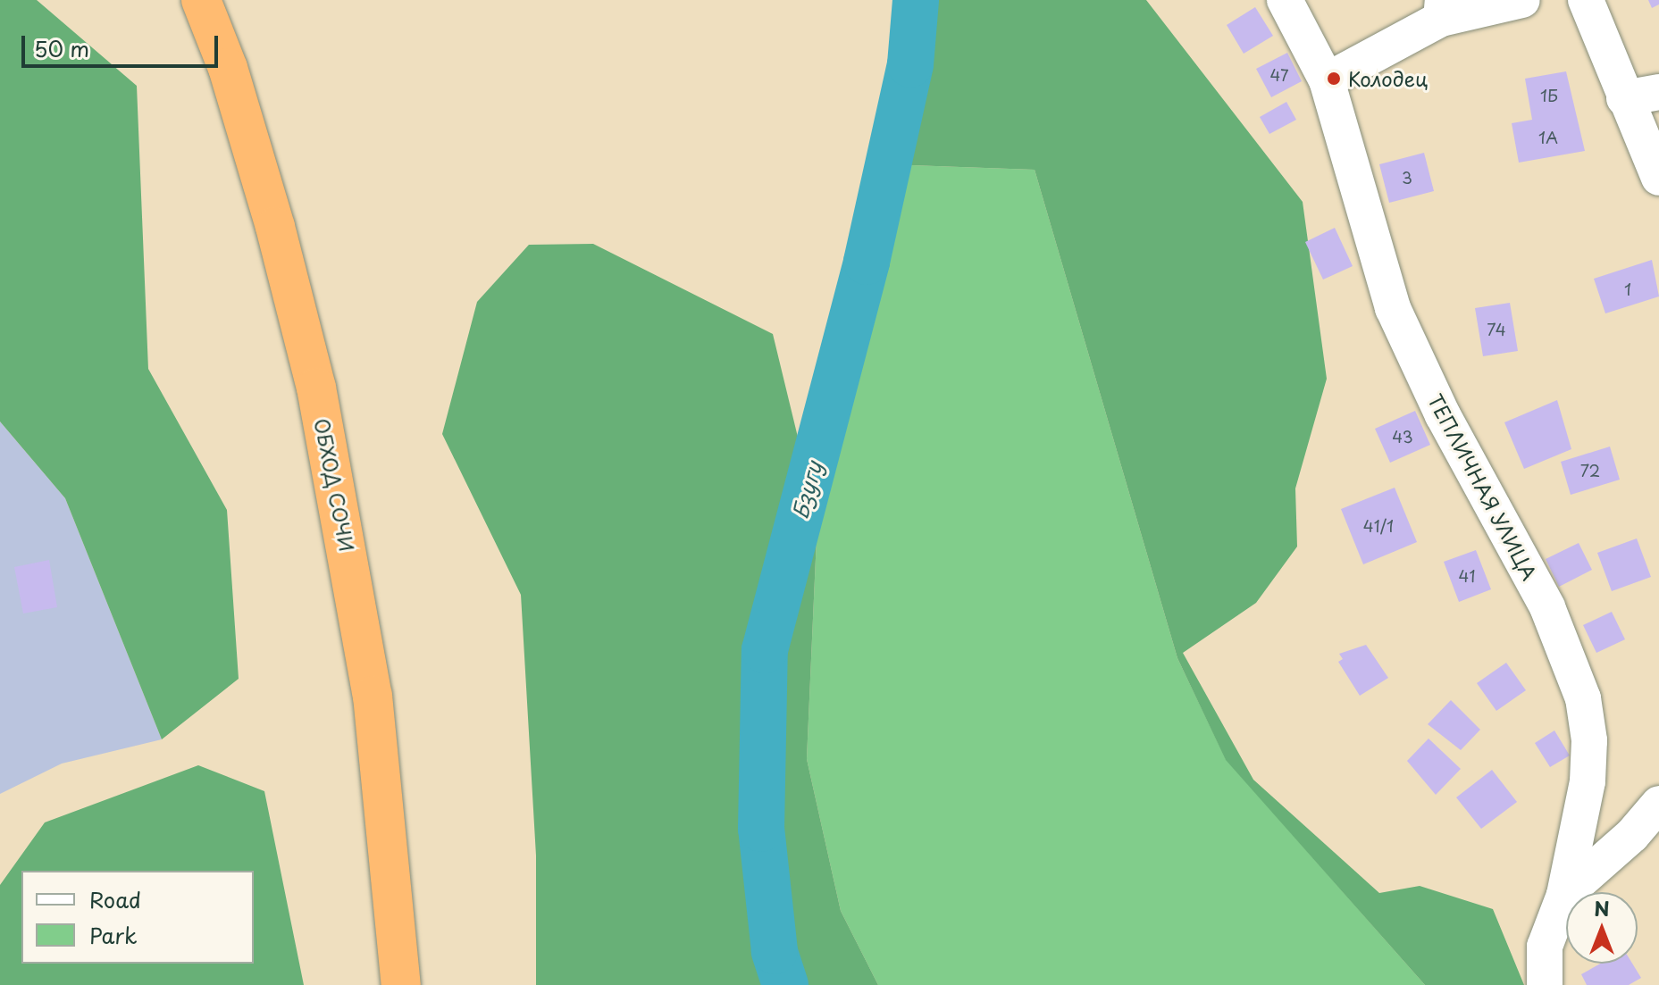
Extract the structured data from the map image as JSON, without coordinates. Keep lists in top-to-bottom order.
{
  "streets": {
    "highway": ["ОБХОД СОЧИ"],
    "street": ["ТЕПЛИЧНАЯ УЛИЦА"]
  },
  "water": ["Бзугу"],
  "places": ["Колодец"],
  "house_numbers": [
    "47",
    "1Б",
    "1А",
    "3",
    "1",
    "74",
    "43",
    "72",
    "41/1",
    "41"
  ],
  "legend": ["Road", "Park"],
  "scale_bar": "50 m",
  "north": "top"
}
